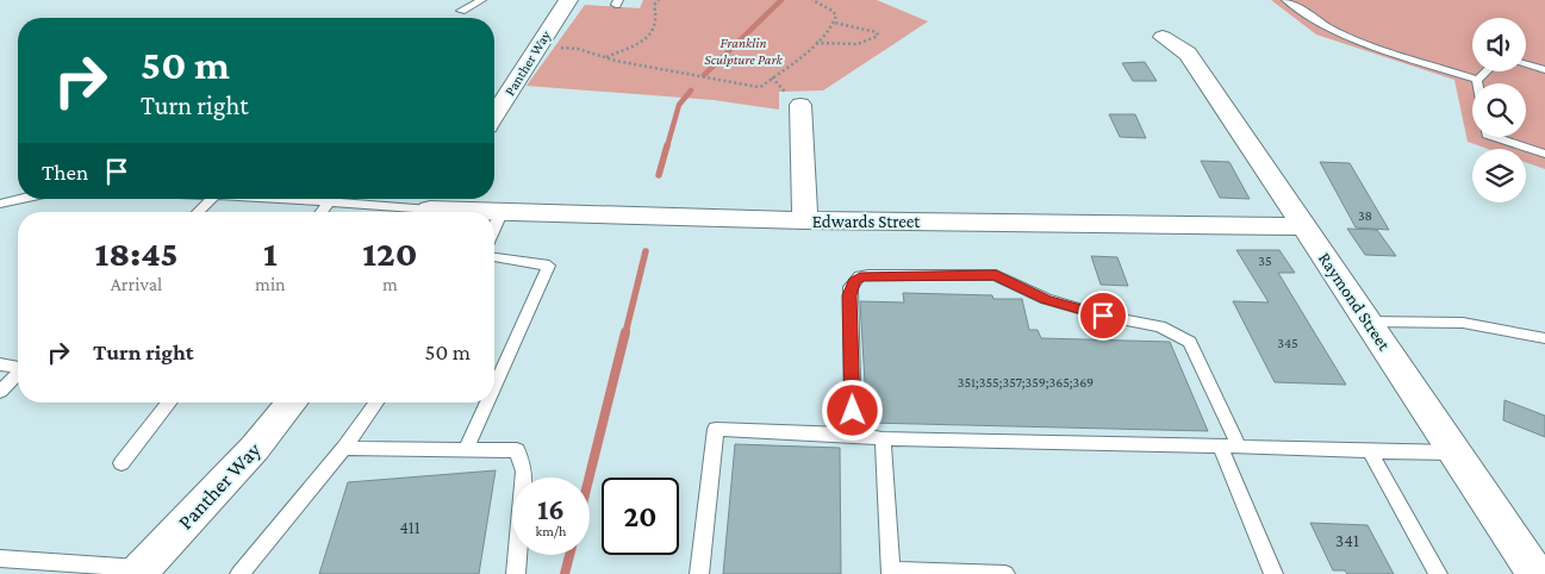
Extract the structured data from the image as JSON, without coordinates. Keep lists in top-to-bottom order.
{
  "streets": {
    "street": ["Panther Way", "Edwards Street", "Raymond Street"]
  },
  "crossings": [
    ["Edwards Street", "Raymond Street"]
  ],
  "parks": ["Franklin Sculpture Park"],
  "house_numbers": [
    "38",
    "35",
    "345",
    "351;355;357;359;365;369",
    "411",
    "341"
  ],
  "page": {
    "turn": ["50 m", "Turn right"],
    "then": "Then",
    "eta": [
      "18:45",
      "Arrival",
      "1",
      "min",
      "120",
      "m"
    ],
    "list": [
      {
        "name": "Turn right",
        "value": "50 m"
      }
    ],
    "speed": "16 km/h",
    "limit": "20"
  }
}
